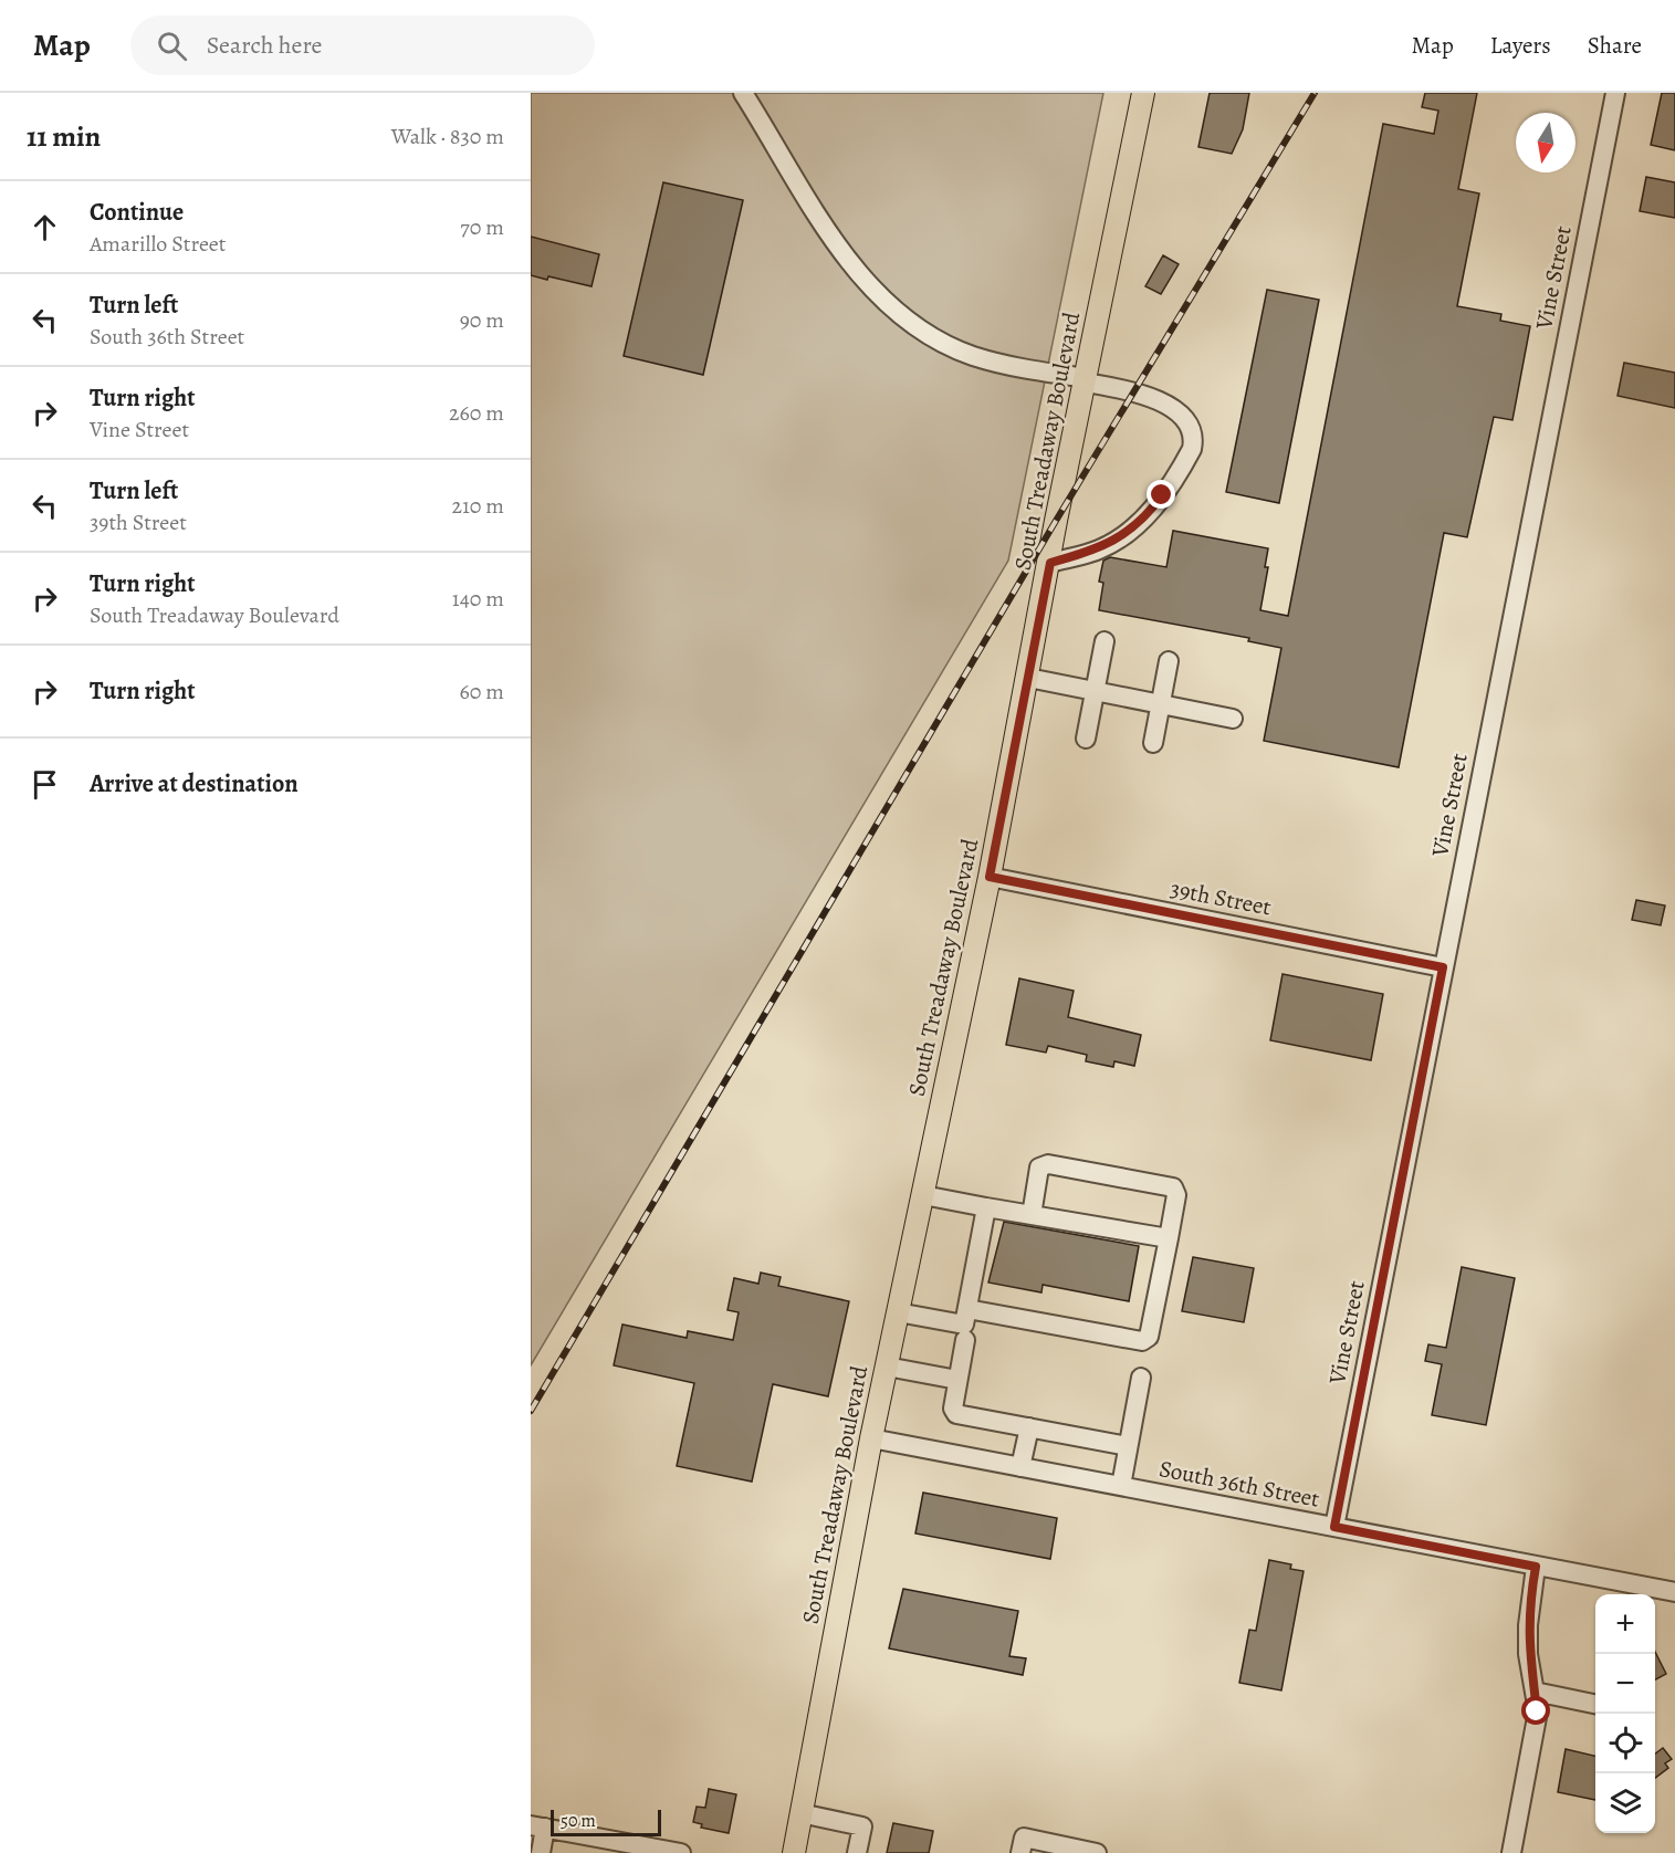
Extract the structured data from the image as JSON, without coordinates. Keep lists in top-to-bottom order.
{
  "streets": {
    "main road": ["South Treadaway Boulevard"],
    "street": ["Vine Street", "39th Street", "South 36th Street"]
  },
  "crossings": [
    ["Vine Street", "39th Street"],
    ["Vine Street", "South 36th Street"],
    ["South Treadaway Boulevard", "39th Street"],
    ["South Treadaway Boulevard", "South 36th Street"]
  ],
  "scale_bar": "50 m",
  "north": "bottom",
  "page": {
    "header": "Map",
    "search": "Search here",
    "nav": ["Map", "Layers", "Share"],
    "heading": ["11 min", "Walk · 830 m"],
    "list": [
      ["Continue", "Amarillo Street", "70 m"],
      ["Turn left", "South 36th Street", "90 m"],
      ["Turn right", "Vine Street", "260 m"],
      ["Turn left", "39th Street", "210 m"],
      ["Turn right", "South Treadaway Boulevard", "140 m"],
      ["Turn right", "60 m"],
      "Arrive at destination"
    ],
    "map_buttons": ["+", "−"],
    "scale": "50 m"
  }
}
